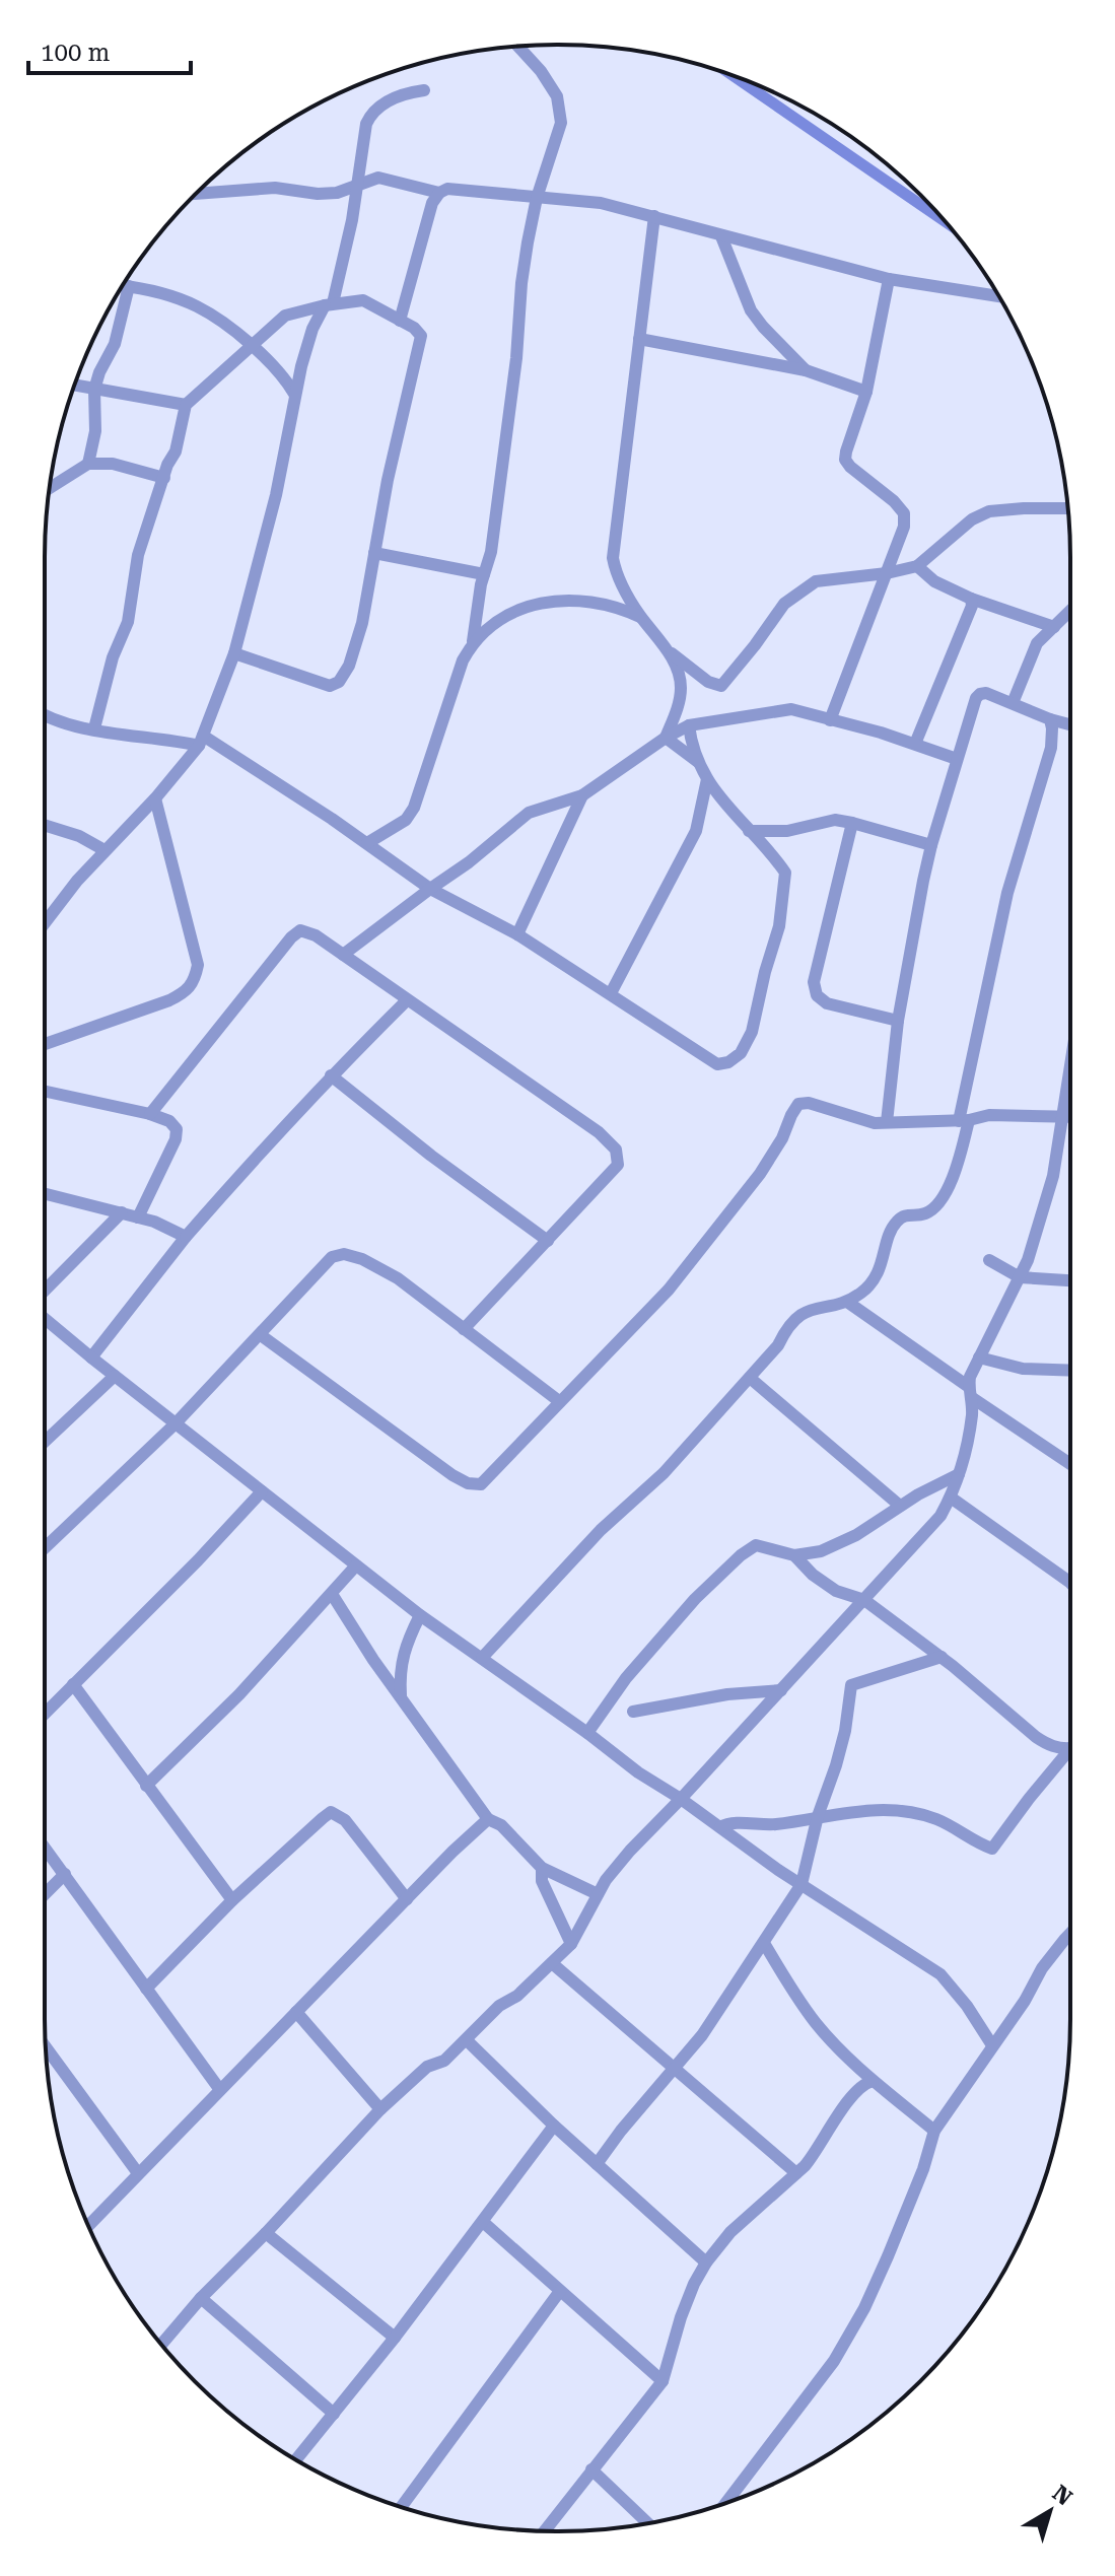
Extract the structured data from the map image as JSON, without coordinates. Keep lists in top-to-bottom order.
{
  "scale_bar": "100 m",
  "north": "top right"
}
